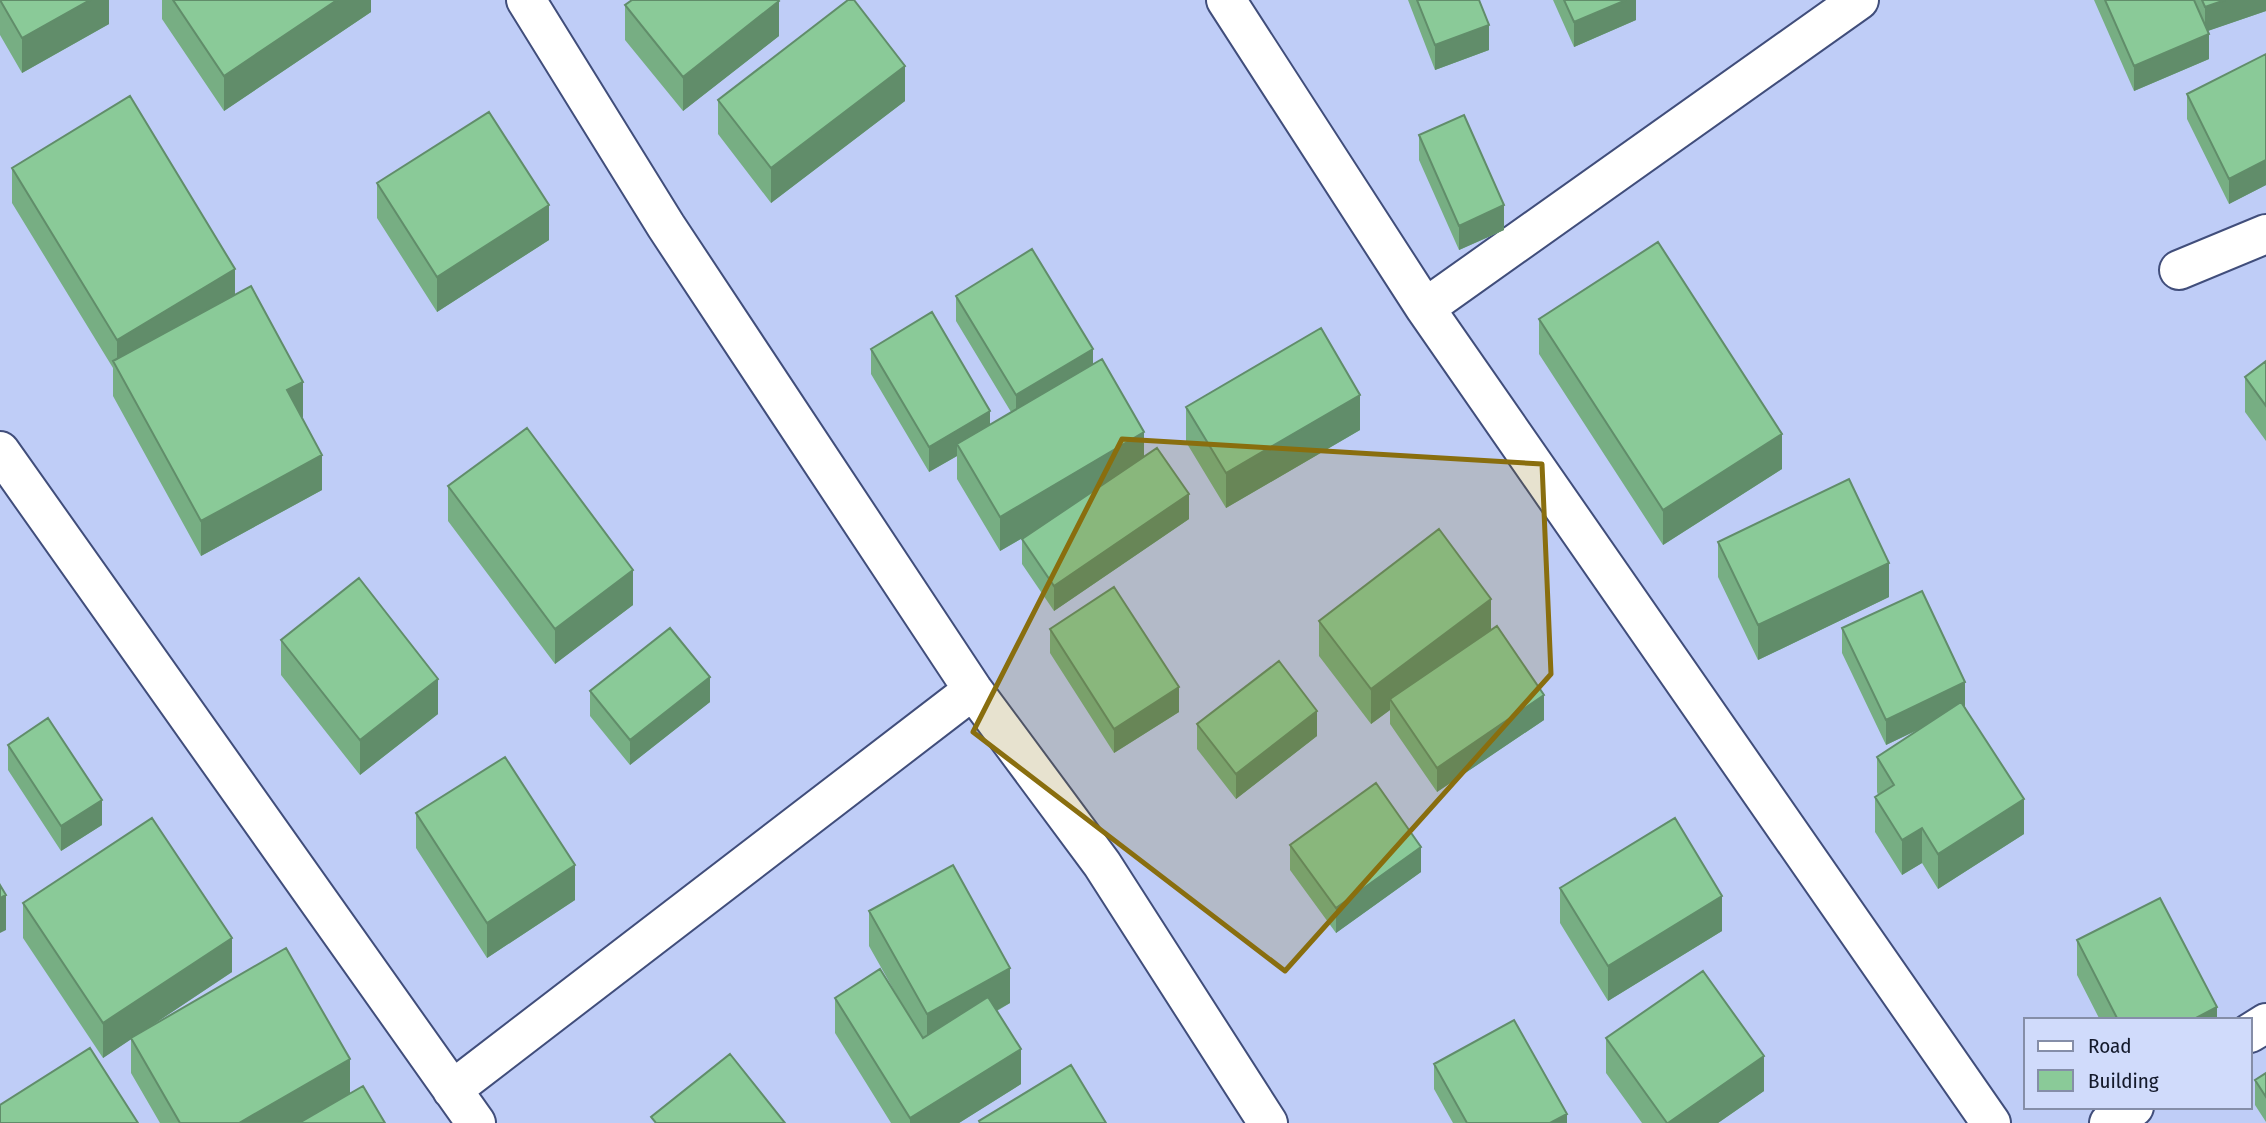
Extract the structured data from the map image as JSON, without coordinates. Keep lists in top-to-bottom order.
{
  "legend": ["Road", "Building"]
}
